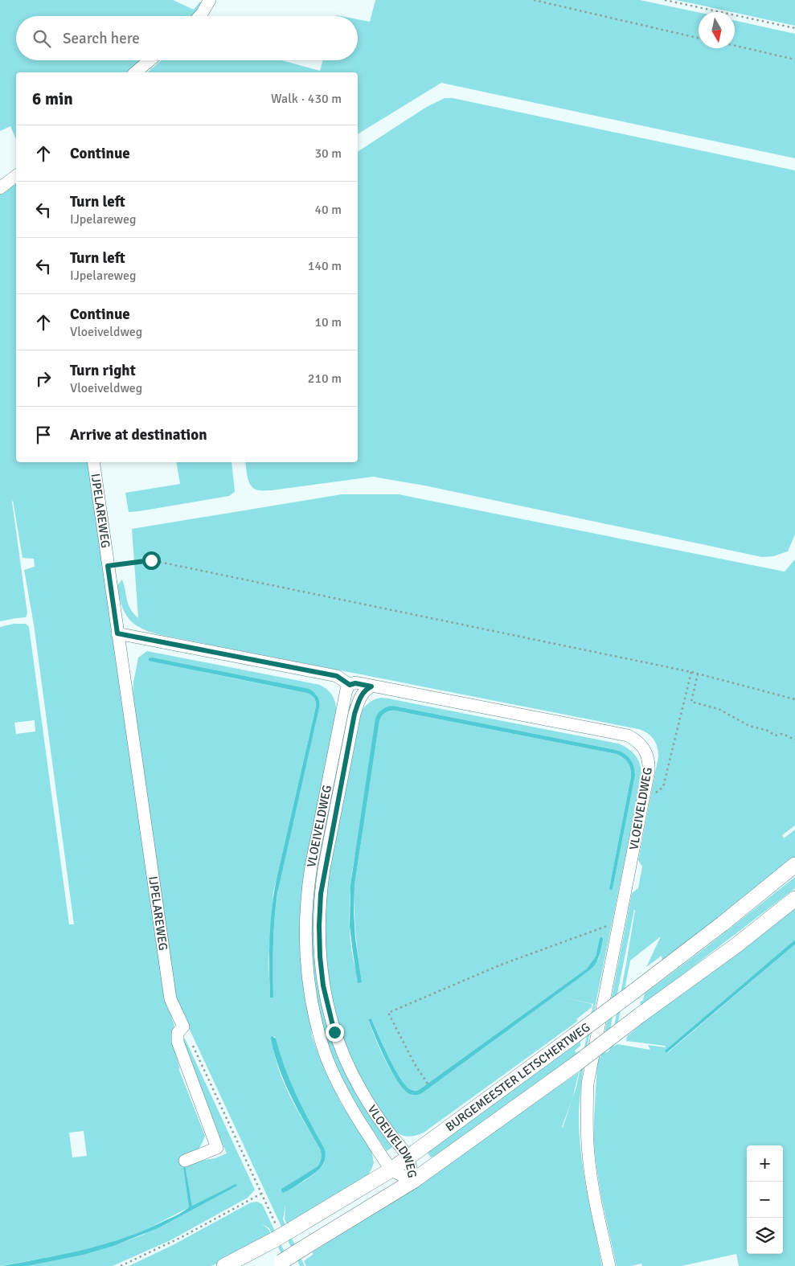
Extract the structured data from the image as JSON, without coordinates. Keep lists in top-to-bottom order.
{
  "streets": {
    "main road": ["BURGEMEESTER LETSCHERTWEG"],
    "street": ["IJPELAREWEG", "VLOEIVELDWEG"]
  },
  "crossings": [
    ["VLOEIVELDWEG", "BURGEMEESTER LETSCHERTWEG"]
  ],
  "north": "bottom",
  "page": {
    "search": "Search here",
    "heading": ["6 min", "Walk · 430 m"],
    "list": [
      ["Continue", "30 m"],
      ["Turn left", "IJpelareweg", "40 m"],
      ["Turn left", "IJpelareweg", "140 m"],
      ["Continue", "Vloeiveldweg", "10 m"],
      ["Turn right", "Vloeiveldweg", "210 m"],
      "Arrive at destination"
    ],
    "map_buttons": ["+", "−"]
  }
}
